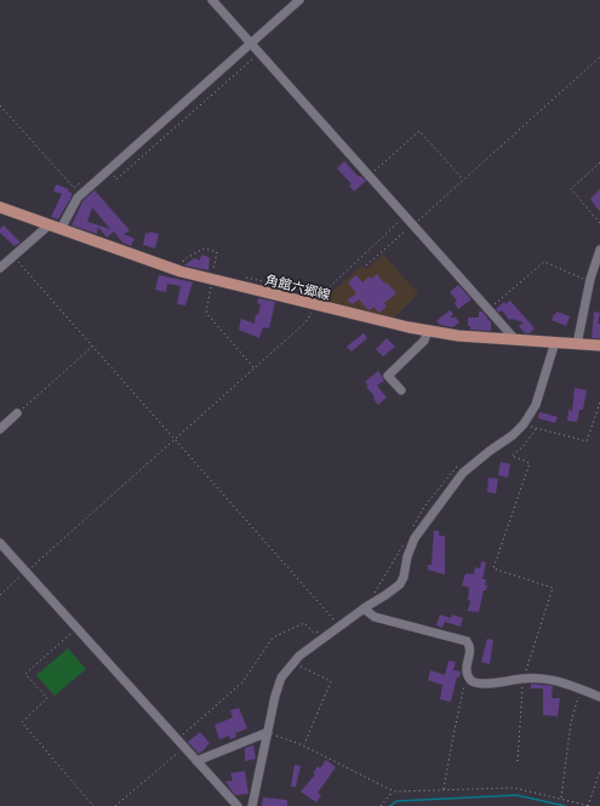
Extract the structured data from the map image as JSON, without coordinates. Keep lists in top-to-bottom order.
{
  "streets": {
    "main road": ["角館六郷線"]
  }
}
